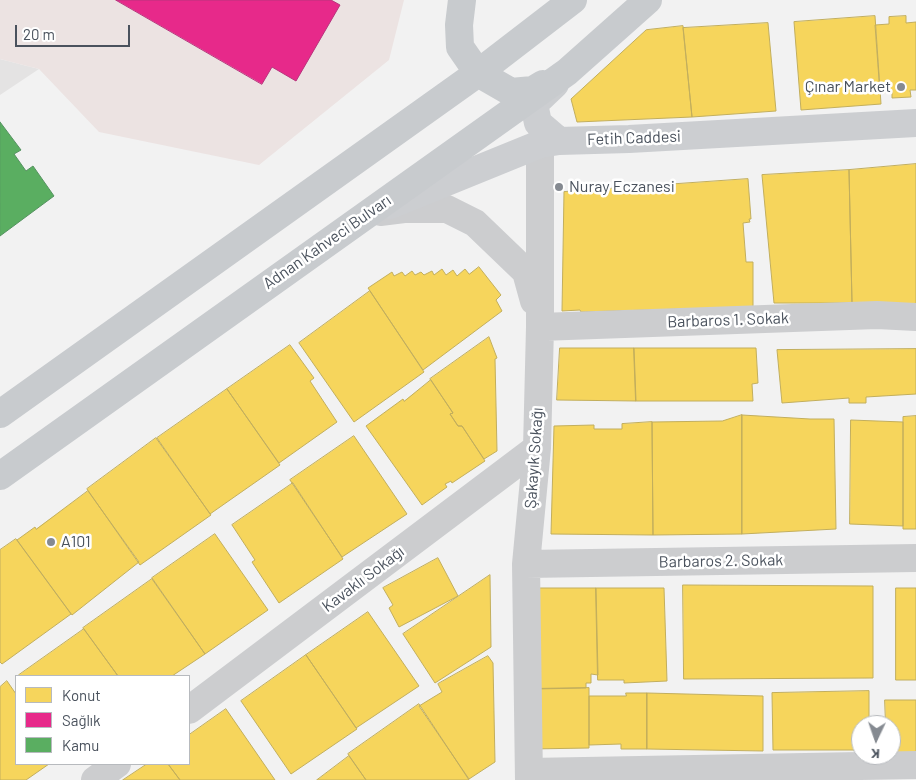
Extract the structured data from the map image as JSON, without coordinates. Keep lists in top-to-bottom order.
{
  "streets": {
    "main road": ["Adnan Kahveci Bulvarı"],
    "street": [
      "Fetih Caddesi",
      "Barbaros 1. Sokak",
      "Şakayık Sokağı",
      "Barbaros 2. Sokak",
      "Kavaklı Sokağı"
    ]
  },
  "crossings": [
    ["Fetih Caddesi", "Adnan Kahveci Bulvarı"],
    ["Fetih Caddesi", "Şakayık Sokağı"],
    ["Barbaros 1. Sokak", "Şakayık Sokağı"],
    ["Şakayık Sokağı", "Barbaros 2. Sokak"],
    ["Şakayık Sokağı", "Kavaklı Sokağı"]
  ],
  "places": ["Çınar Market", "Nuray Eczanesi", "A101"],
  "legend": ["Konut", "Sağlık", "Kamu"],
  "scale_bar": "20 m",
  "north": "bottom"
}
